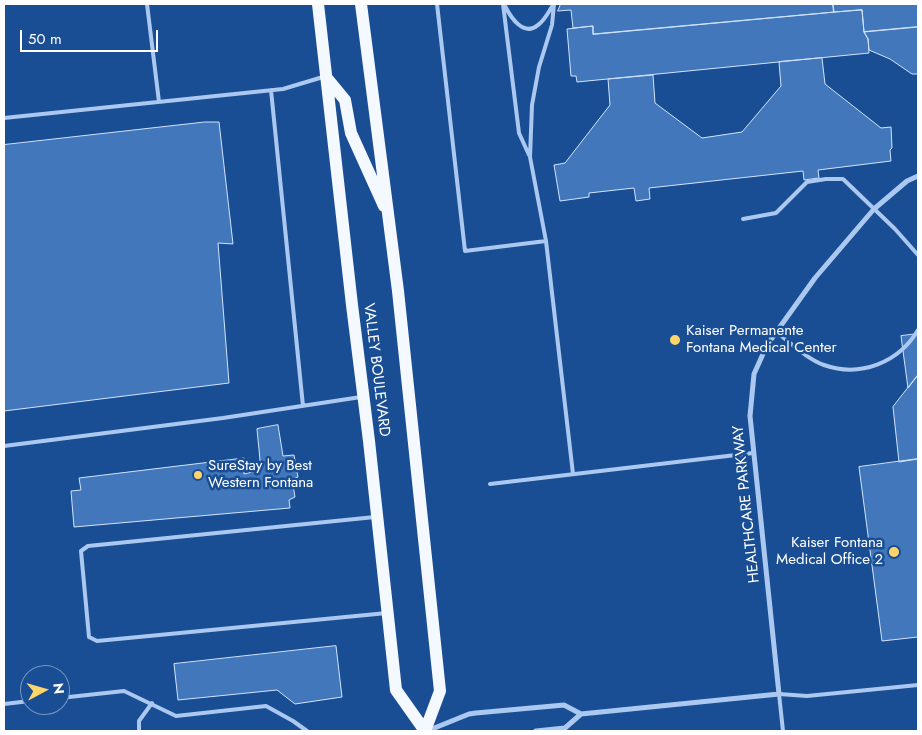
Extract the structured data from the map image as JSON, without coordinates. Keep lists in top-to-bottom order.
{
  "streets": {
    "main road": ["VALLEY BOULEVARD"],
    "street": ["HEALTHCARE PARKWAY"]
  },
  "places": ["Kaiser Permanente Fontana Medical Center", "SureStay by Best Western Fontana", "Kaiser Fontana Medical Office 2"],
  "scale_bar": "50 m",
  "north": "right"
}
